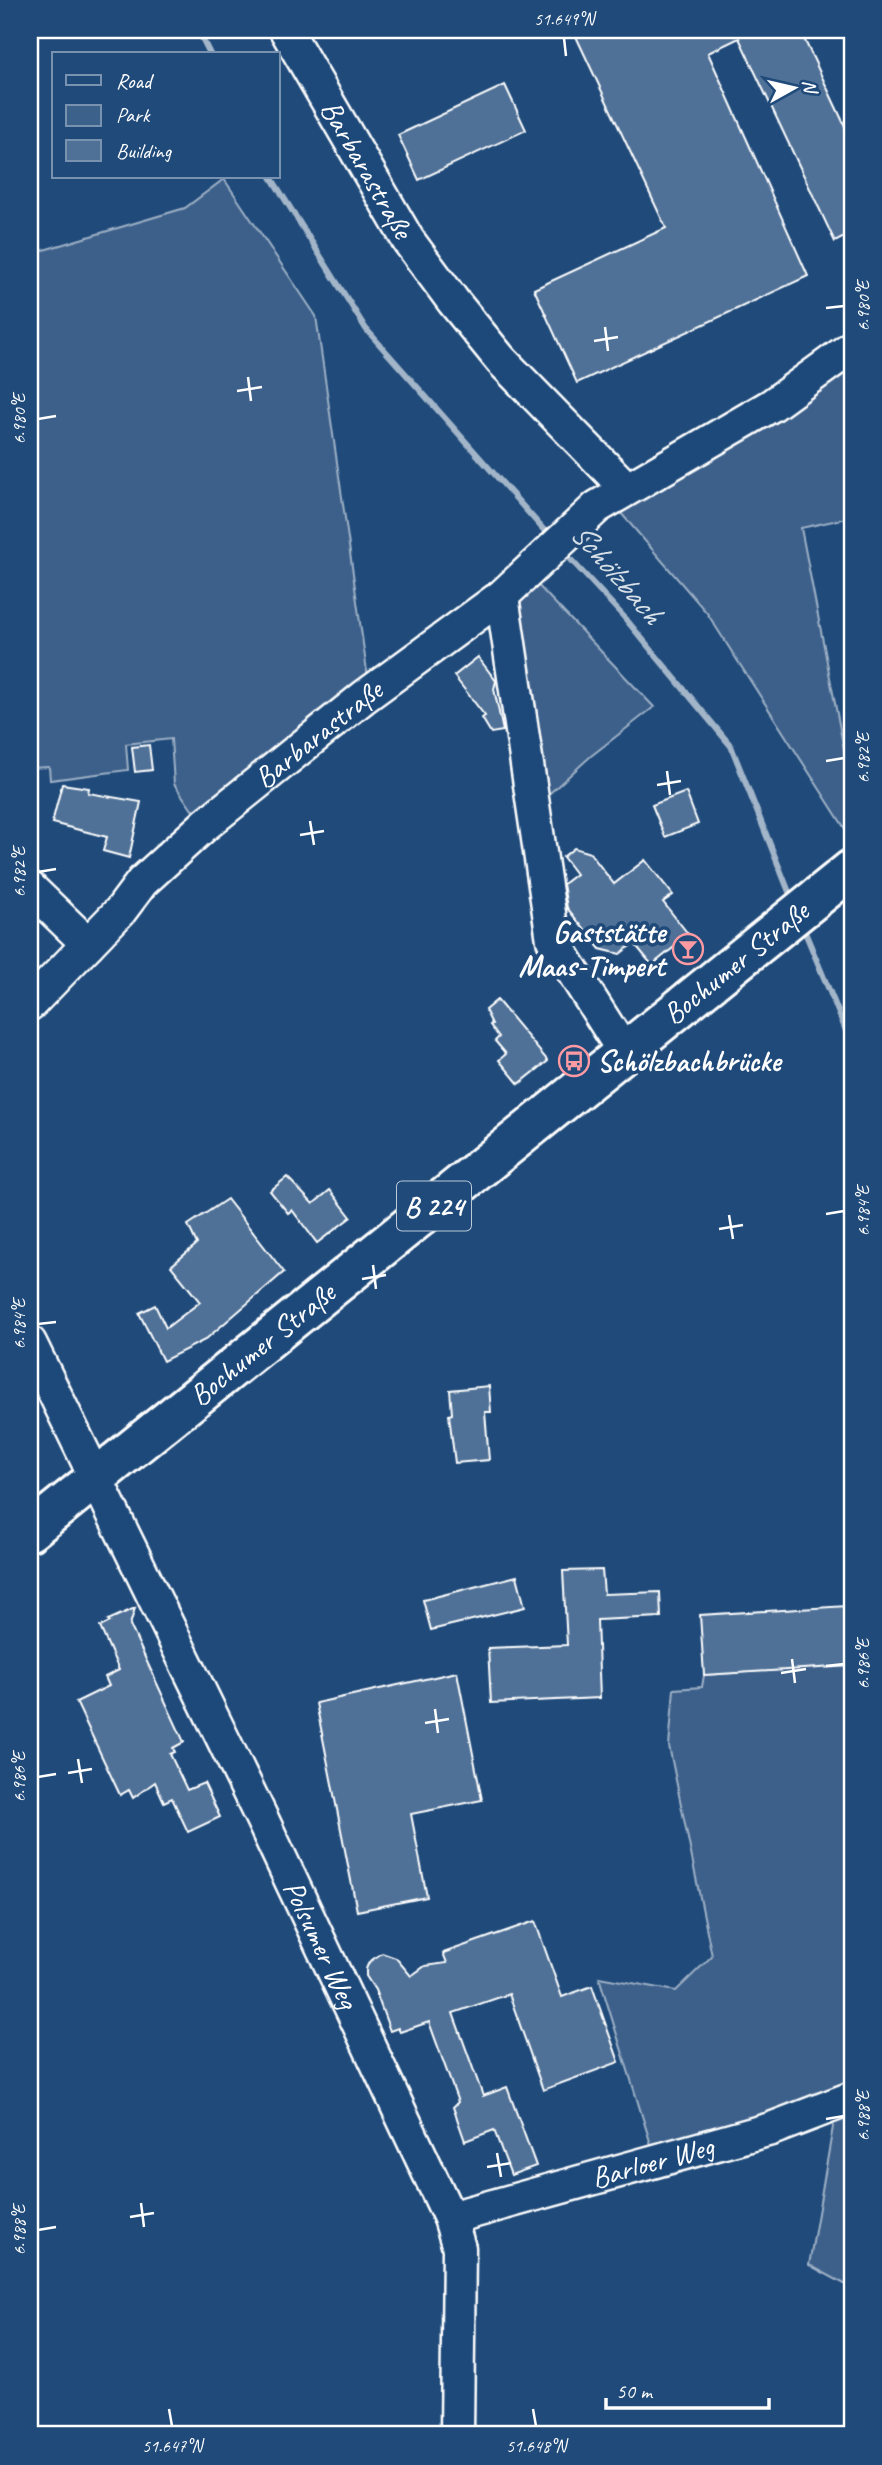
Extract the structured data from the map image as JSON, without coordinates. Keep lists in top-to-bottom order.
{
  "streets": {
    "main road": ["Bochumer Straße", "B 224"],
    "street": ["Barbarastraße", "Polsumer Weg", "Barloer Weg"]
  },
  "crossings": [
    ["Bochumer Straße", "Polsumer Weg"],
    ["Polsumer Weg", "Barloer Weg"]
  ],
  "water": ["Schölzbach"],
  "places": {
    "bar": ["Gaststätte Maas-Timpert"],
    "bus stop": ["Schölzbachbrücke"]
  },
  "legend": ["Road", "Park", "Building"],
  "scale_bar": "50 m",
  "north": "right",
  "coordinates": [
    "51.649°N",
    "6.980°E",
    "6.982°E",
    "6.984°E",
    "6.986°E",
    "6.988°E",
    "51.647°N",
    "51.648°N"
  ]
}
